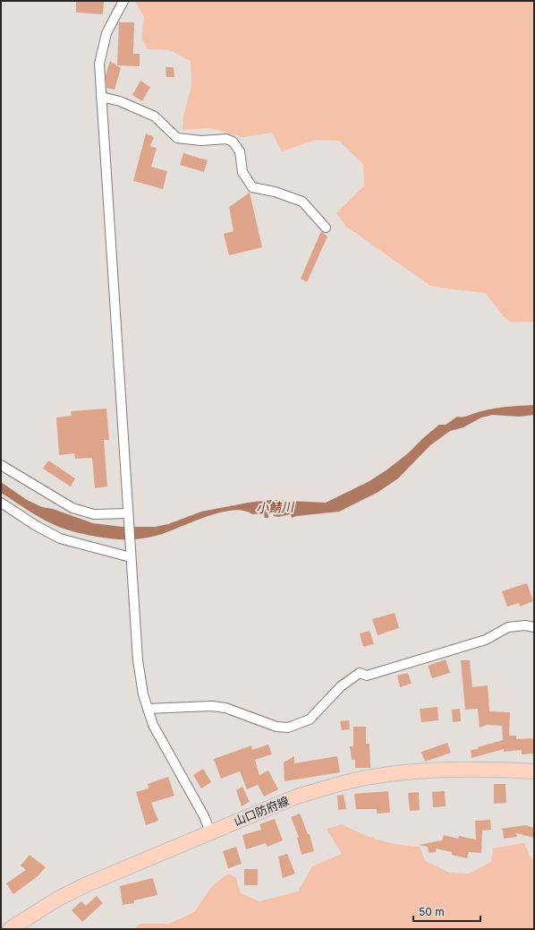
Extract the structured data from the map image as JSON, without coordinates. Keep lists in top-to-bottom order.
{
  "streets": {
    "main road": ["山口防府線"]
  },
  "water": ["小鯖川"],
  "scale_bar": "50 m"
}
